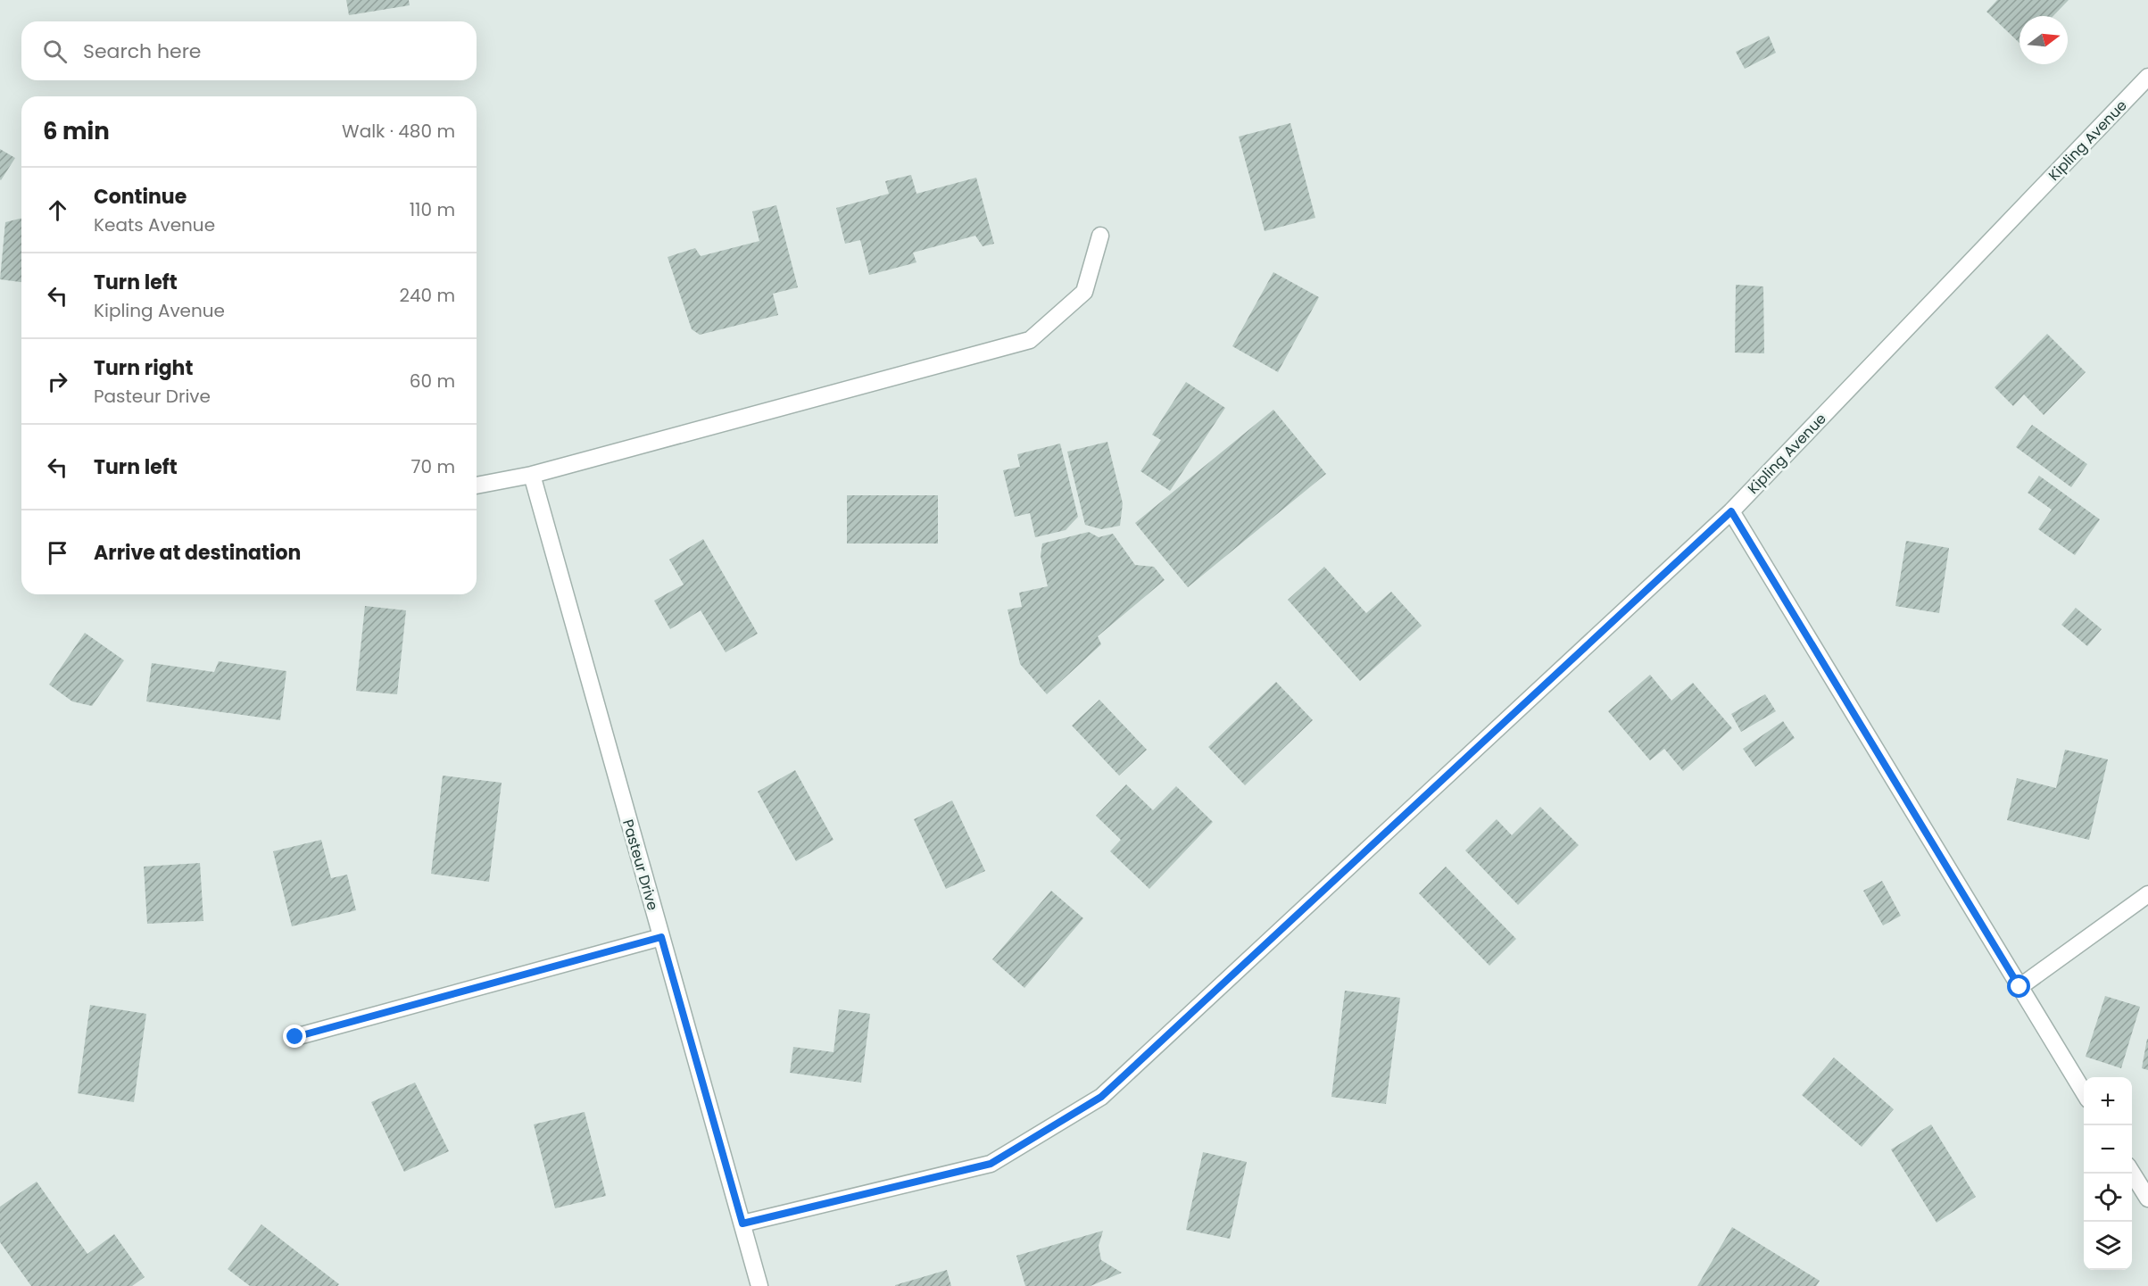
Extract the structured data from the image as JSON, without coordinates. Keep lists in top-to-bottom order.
{
  "streets": {
    "street": ["Kipling Avenue", "Pasteur Drive"]
  },
  "crossings": [
    ["Kipling Avenue", "Pasteur Drive"]
  ],
  "north": "right",
  "page": {
    "search": "Search here",
    "heading": ["6 min", "Walk · 480 m"],
    "list": [
      ["Continue", "Keats Avenue", "110 m"],
      ["Turn left", "Kipling Avenue", "240 m"],
      ["Turn right", "Pasteur Drive", "60 m"],
      ["Turn left", "70 m"],
      "Arrive at destination"
    ],
    "map_buttons": ["+", "−"]
  }
}
